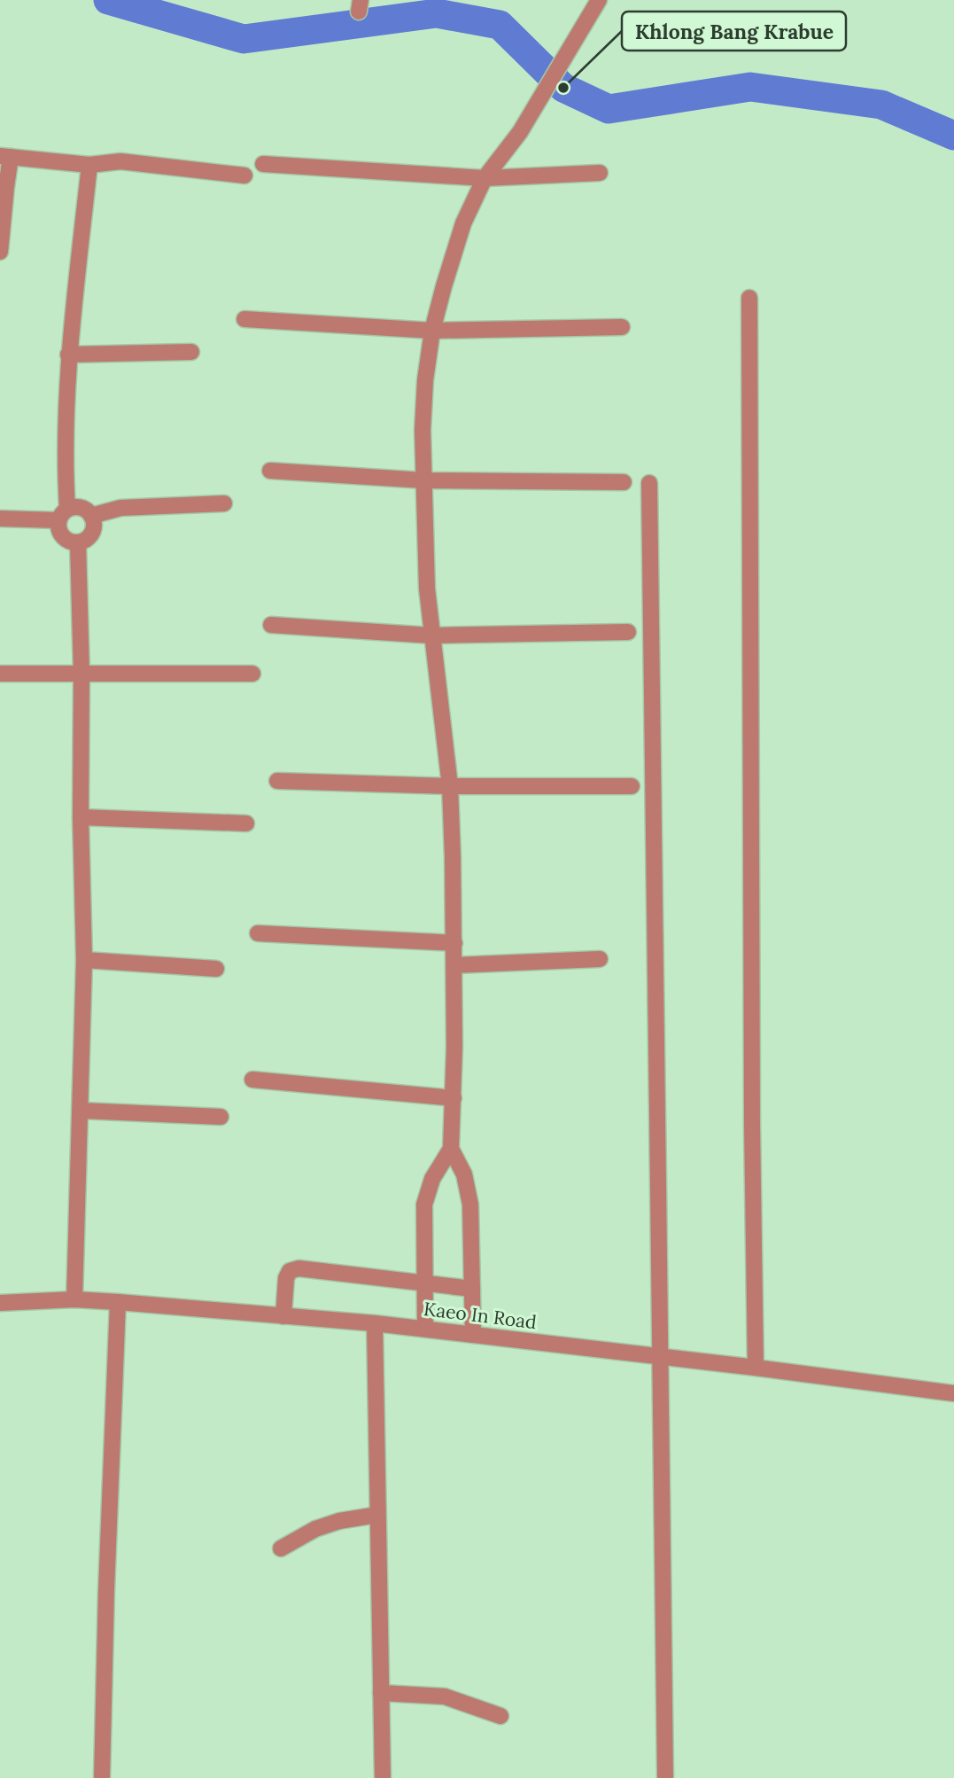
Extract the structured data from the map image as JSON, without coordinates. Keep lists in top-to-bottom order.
{
  "streets": {
    "street": ["Kaeo In Road"]
  },
  "places": ["Khlong Bang Krabue"]
}
